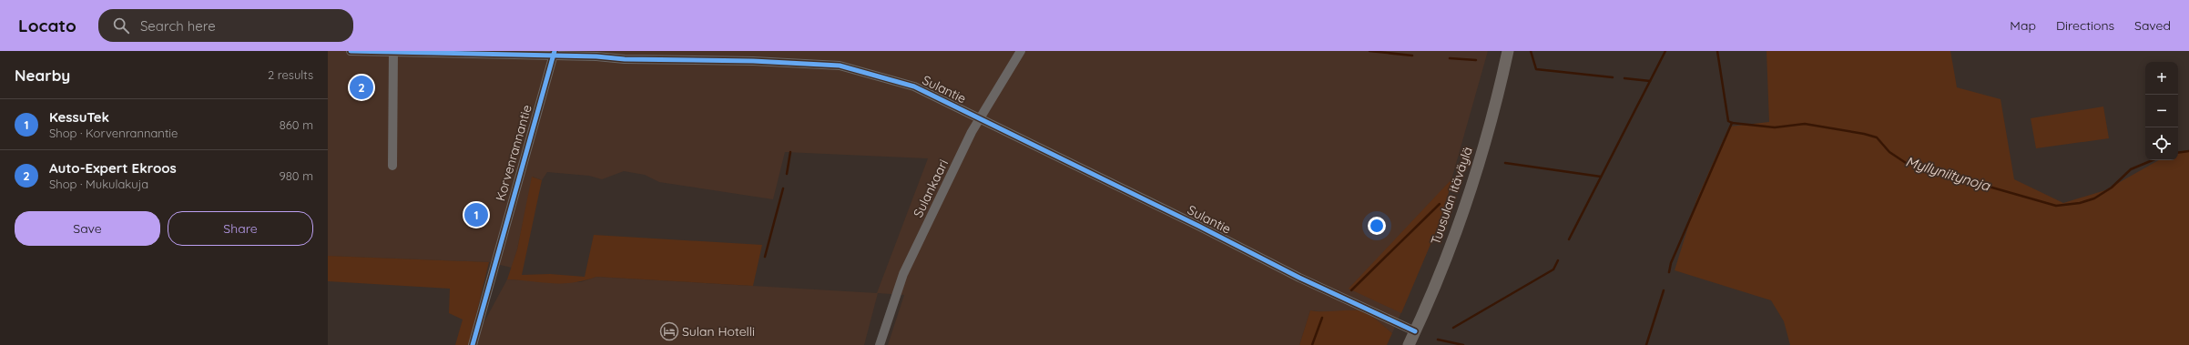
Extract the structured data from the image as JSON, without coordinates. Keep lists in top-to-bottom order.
{
  "streets": {
    "main road": ["Tuusulan itäväylä"],
    "street": ["Sulantie", "Korvenrannantie", "Sulankaari"]
  },
  "crossings": [
    ["Sulantie", "Korvenrannantie"],
    ["Sulantie", "Sulankaari"],
    ["Sulantie", "Tuusulan itäväylä"]
  ],
  "water": ["Myllyniitynoja"],
  "places": {
    "hotel": ["Sulan Hotelli"]
  },
  "page": {
    "header": "Locato",
    "search": "Search here",
    "nav": ["Map", "Directions", "Saved"],
    "heading": ["Nearby", "2 results"],
    "map_buttons": ["+", "−"],
    "pins": ["2", "1"],
    "list": [
      {
        "mark": "1",
        "name": "KessuTek",
        "note": "Shop · Korvenrannantie",
        "value": "860 m"
      },
      {
        "mark": "2",
        "name": "Auto-Expert Ekroos",
        "note": "Shop · Mukulakuja",
        "value": "980 m"
      }
    ],
    "buttons": ["Save", "Share"]
  }
}
